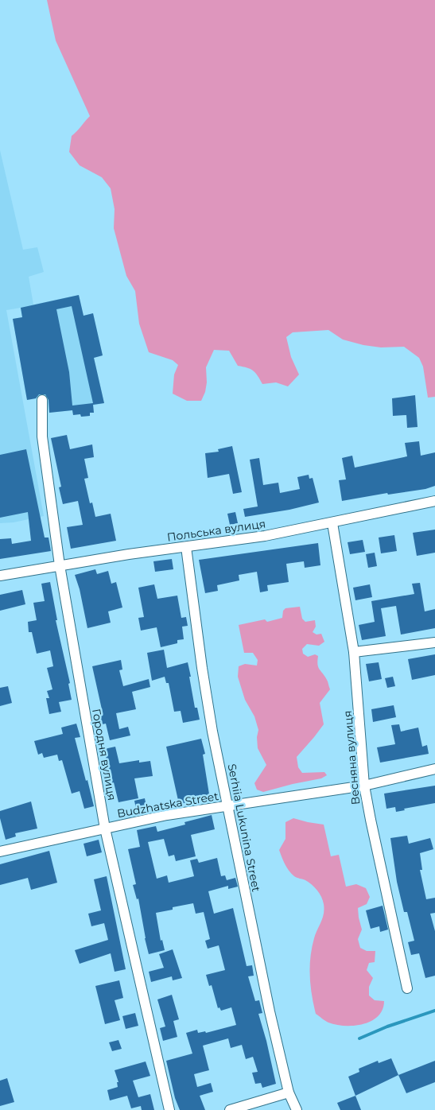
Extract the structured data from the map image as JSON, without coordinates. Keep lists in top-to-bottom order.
{
  "streets": {
    "street": [
      "Польська вулиця",
      "Городня вулиця",
      "Весняна вулиця",
      "Budzhatska Street",
      "Serhiia Lukunina Street"
    ]
  },
  "crossings": [
    ["Польська вулиця", "Городня вулиця"],
    ["Польська вулиця", "Весняна вулиця"],
    ["Польська вулиця", "Serhiia Lukunina Street"],
    ["Городня вулиця", "Budzhatska Street"],
    ["Весняна вулиця", "Budzhatska Street"],
    ["Budzhatska Street", "Serhiia Lukunina Street"]
  ]
}
